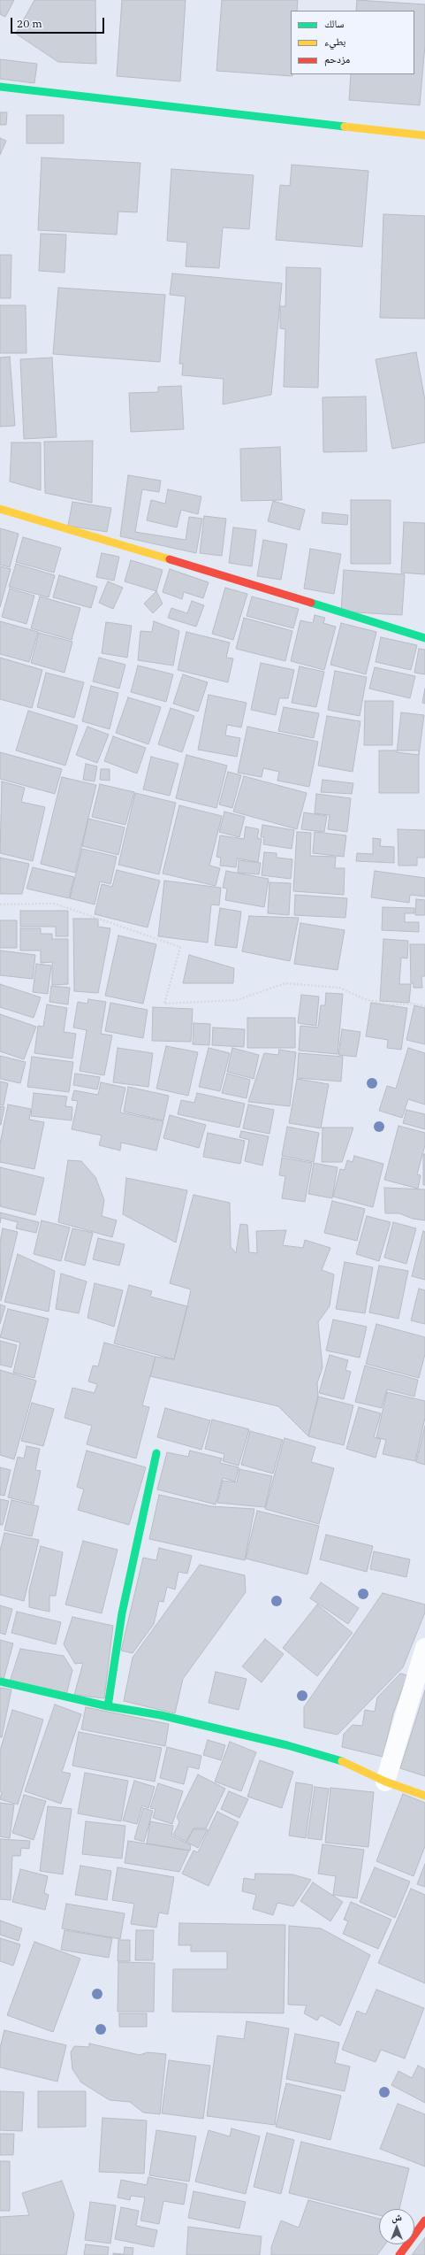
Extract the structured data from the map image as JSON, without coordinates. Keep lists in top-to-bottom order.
{
  "legend": ["سالك", "بطيء", "مزدحم"],
  "scale_bar": "20 m",
  "north": "top"
}
